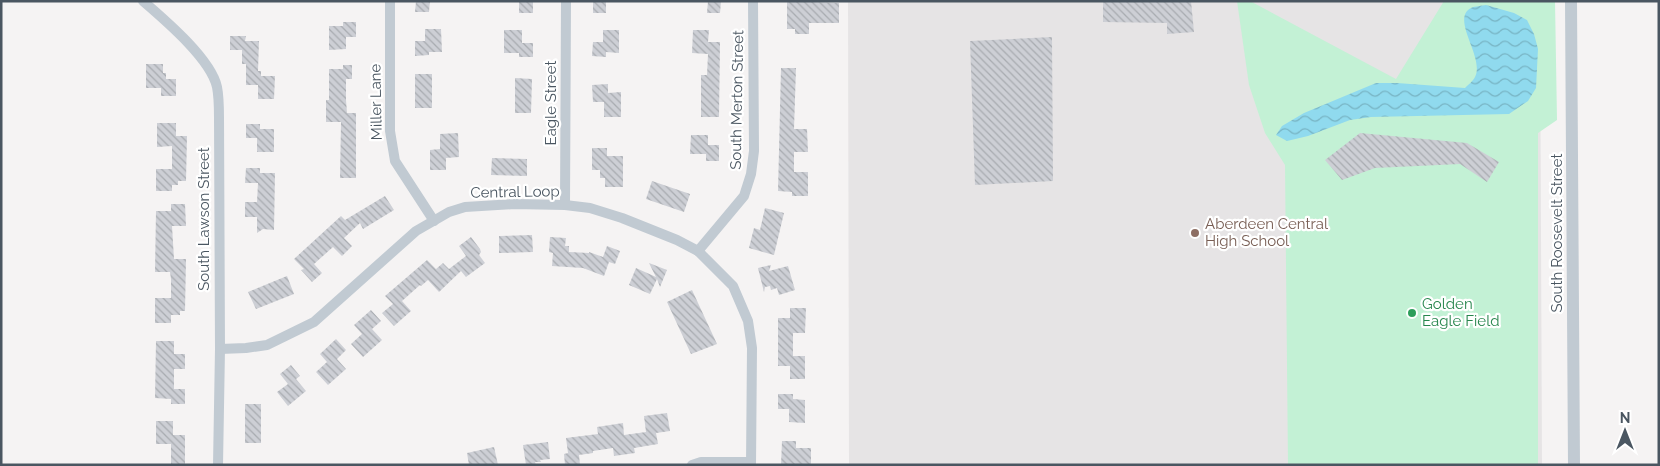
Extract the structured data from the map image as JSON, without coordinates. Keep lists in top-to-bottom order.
{
  "streets": {
    "street": [
      "South Merton Street",
      "Miller Lane",
      "Eagle Street",
      "Central Loop",
      "South Lawson Street",
      "South Roosevelt Street"
    ]
  },
  "crossings": [
    ["South Merton Street", "Central Loop"],
    ["Miller Lane", "Central Loop"],
    ["Eagle Street", "Central Loop"],
    ["Central Loop", "South Lawson Street"]
  ],
  "places": ["Aberdeen Central High School", "Golden Eagle Field"],
  "north": "top"
}
